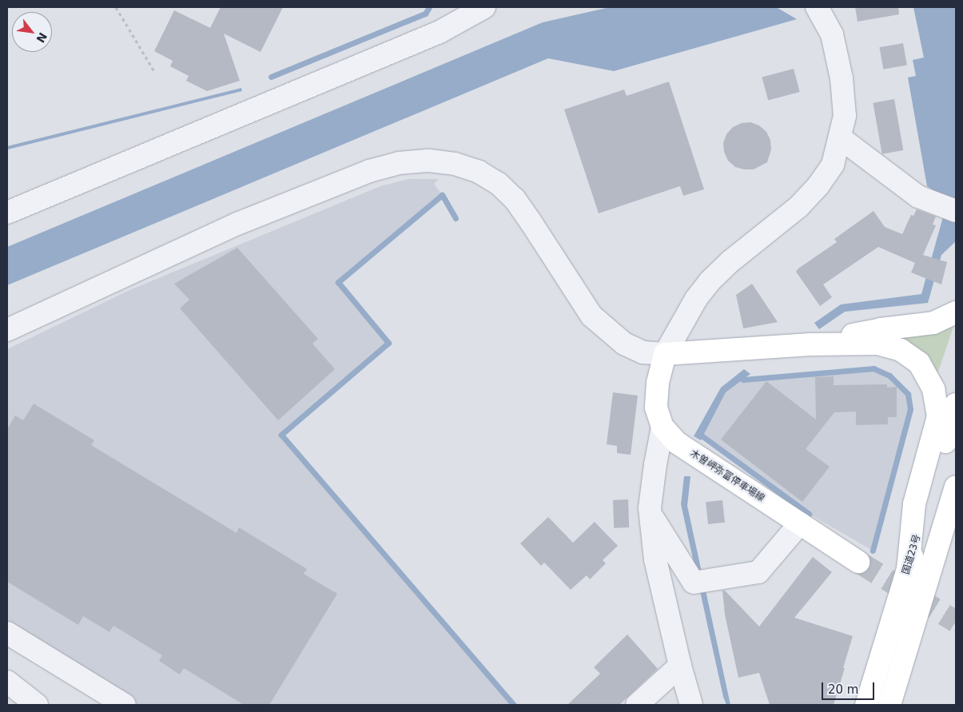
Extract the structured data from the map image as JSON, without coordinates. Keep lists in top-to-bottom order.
{
  "streets": {
    "main road": ["木曽岬弥富停車場線", "国道23号"]
  },
  "scale_bar": "20 m",
  "north": "bottom right"
}
